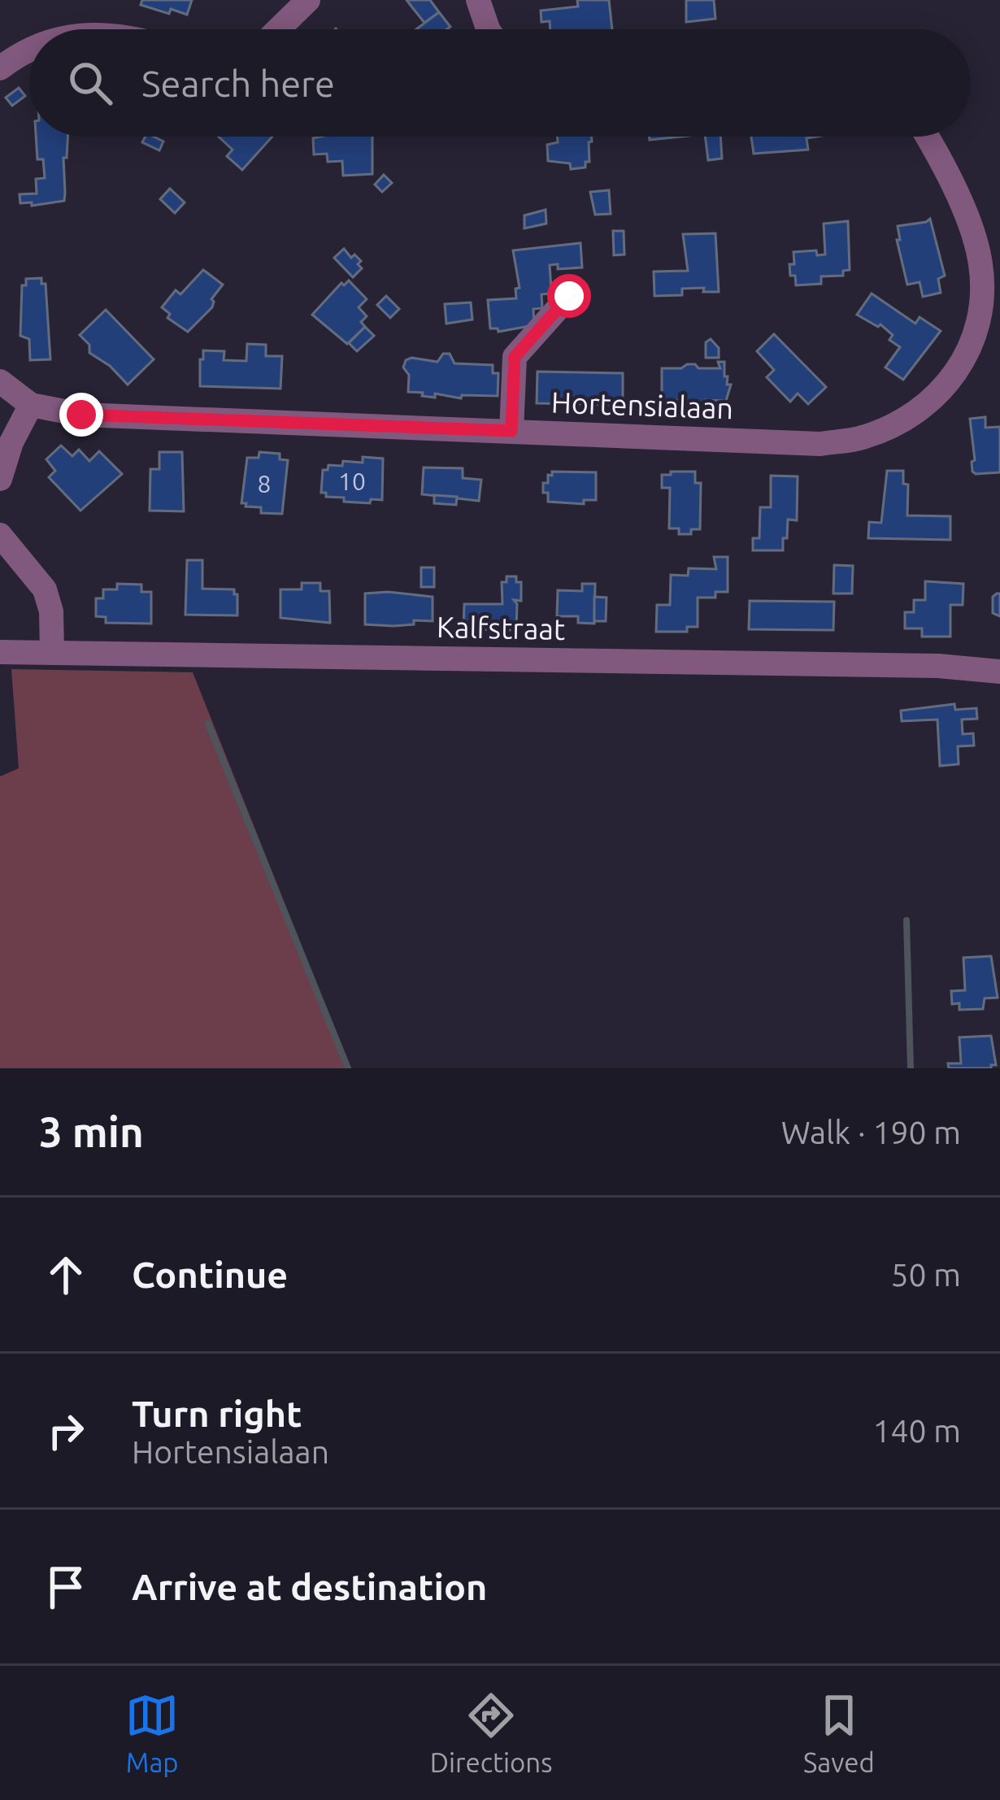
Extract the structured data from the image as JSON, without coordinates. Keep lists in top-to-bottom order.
{
  "streets": {
    "street": ["Hortensialaan", "Kalfstraat"]
  },
  "house_numbers": ["10", "8"],
  "page": {
    "search": "Search here",
    "heading": ["3 min", "Walk · 190 m"],
    "list": [
      ["Continue", "50 m"],
      ["Turn right", "Hortensialaan", "140 m"],
      "Arrive at destination"
    ],
    "nav": ["Map", "Directions", "Saved"]
  }
}
